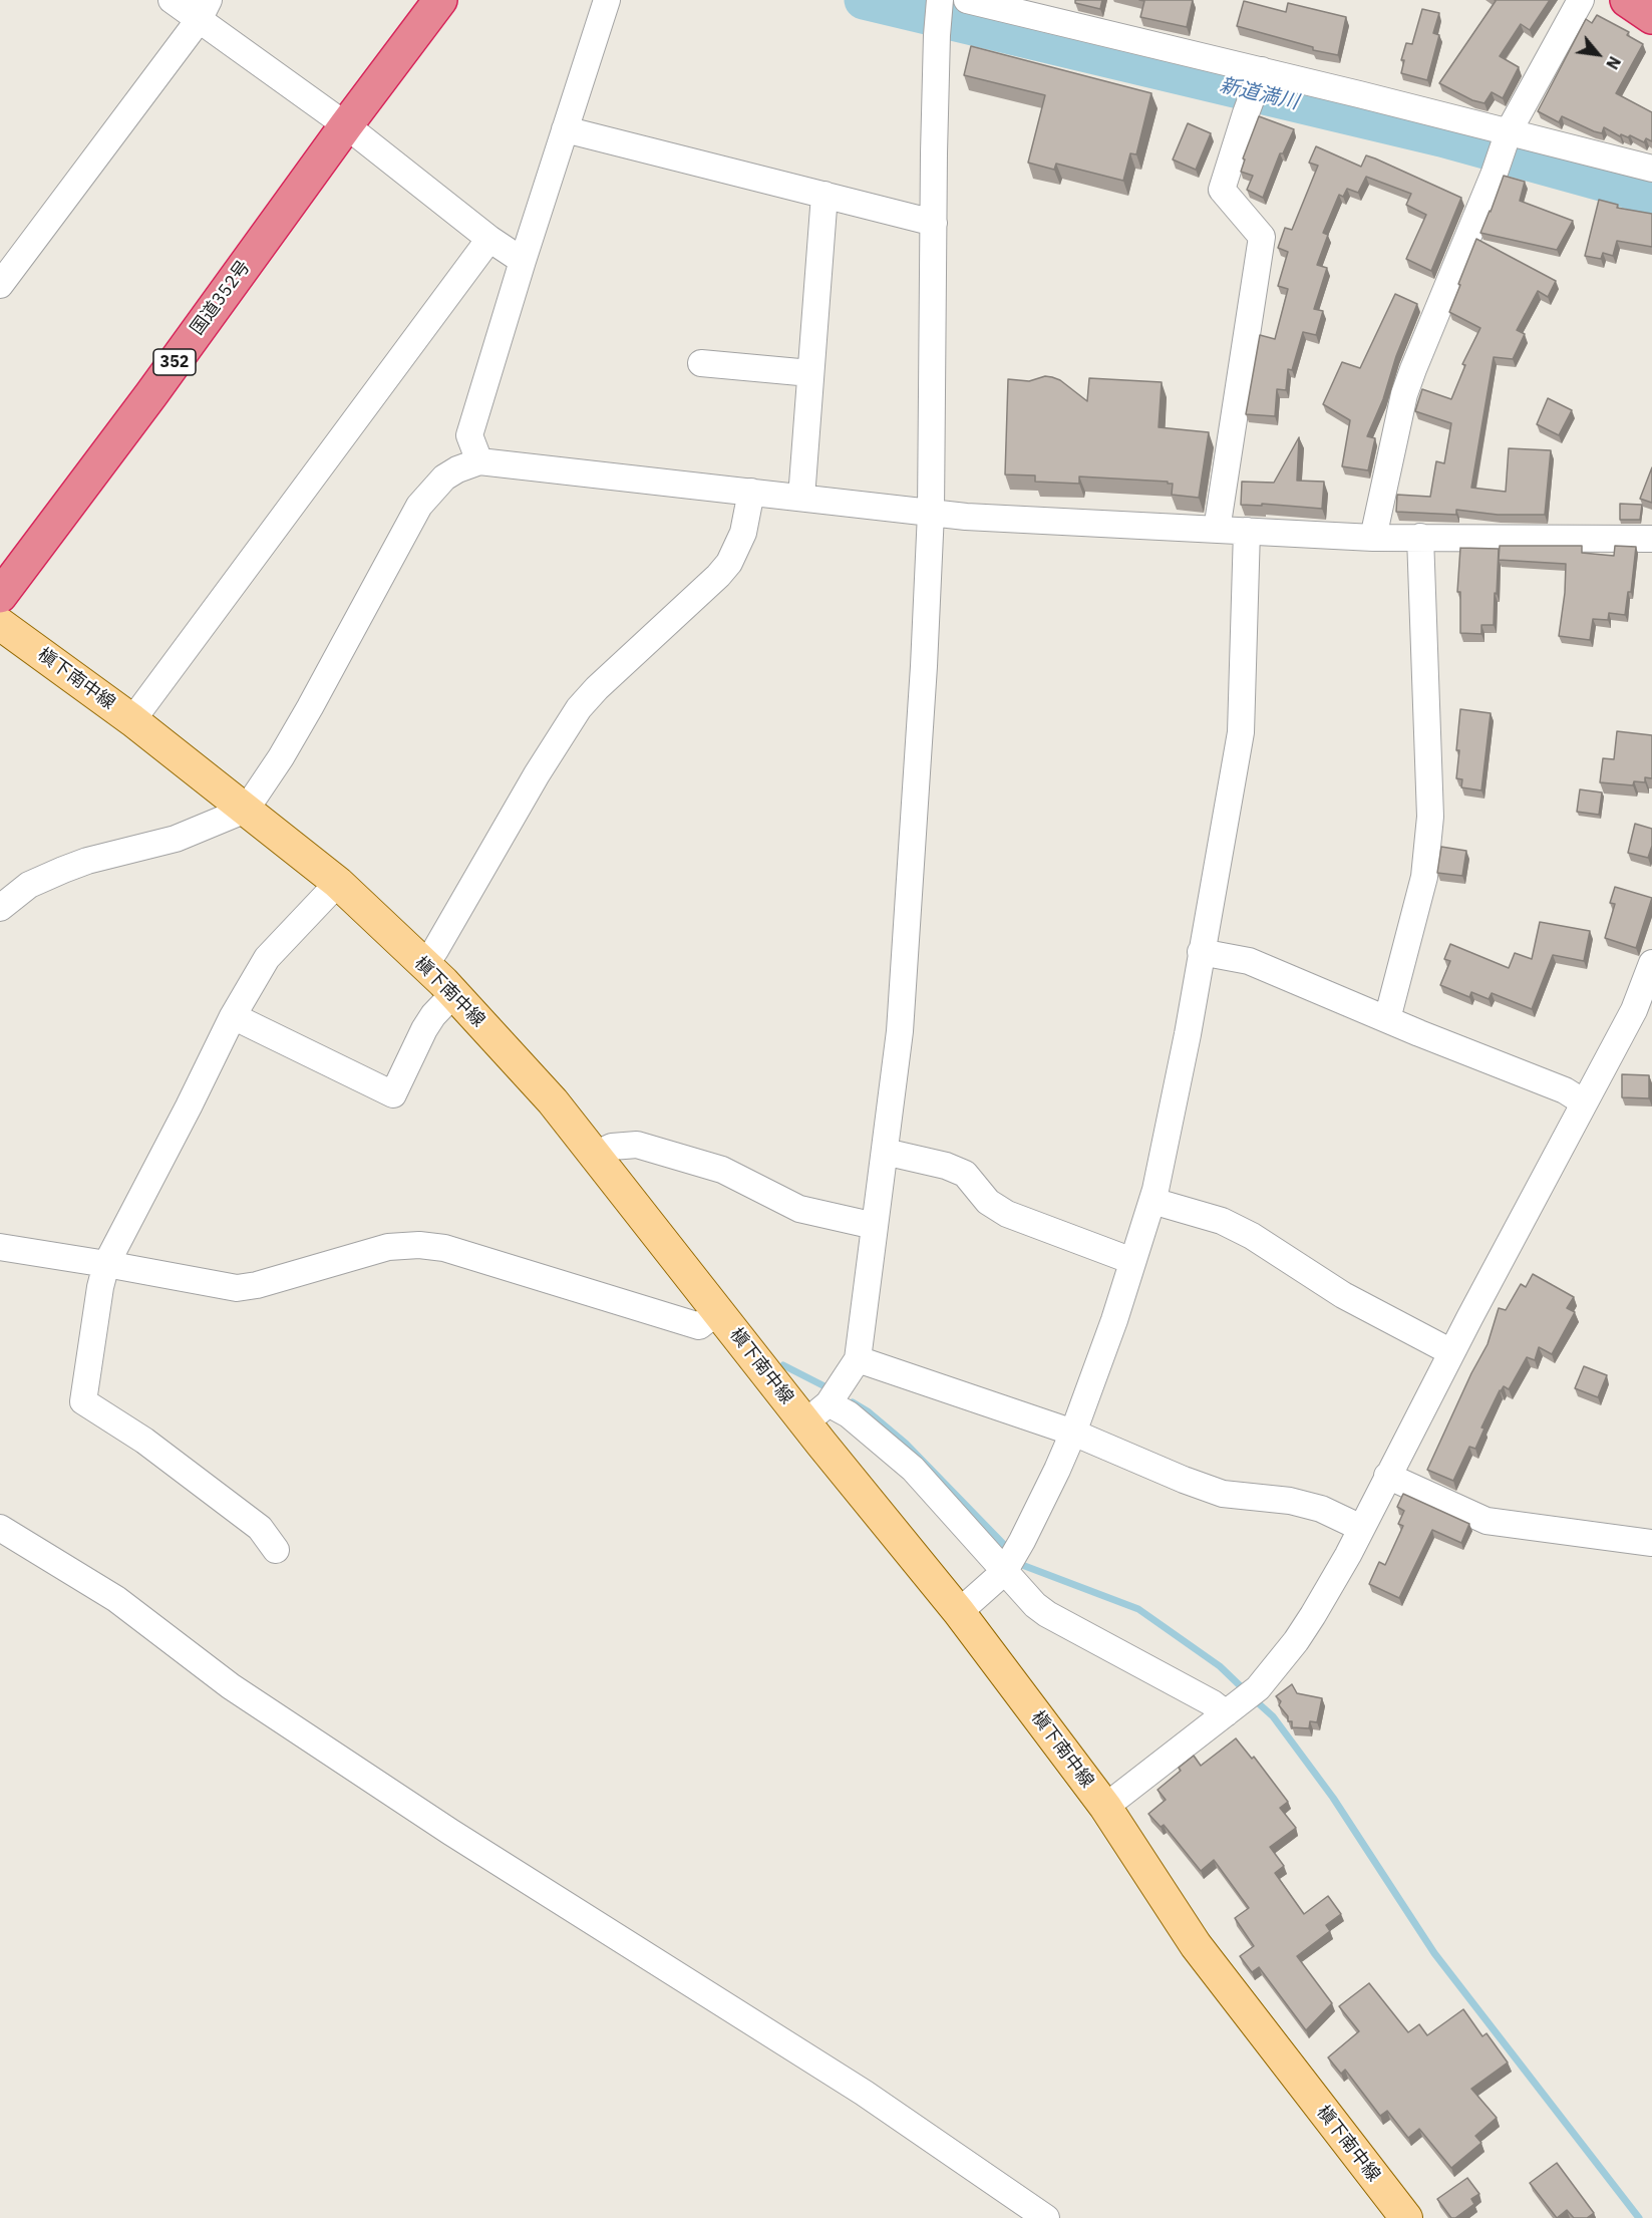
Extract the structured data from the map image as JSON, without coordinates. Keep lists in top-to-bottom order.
{
  "streets": {
    "highway": ["国道352号", "352"],
    "main road": ["槇下南中線"]
  },
  "water": ["新道満川"],
  "north": "bottom right"
}
